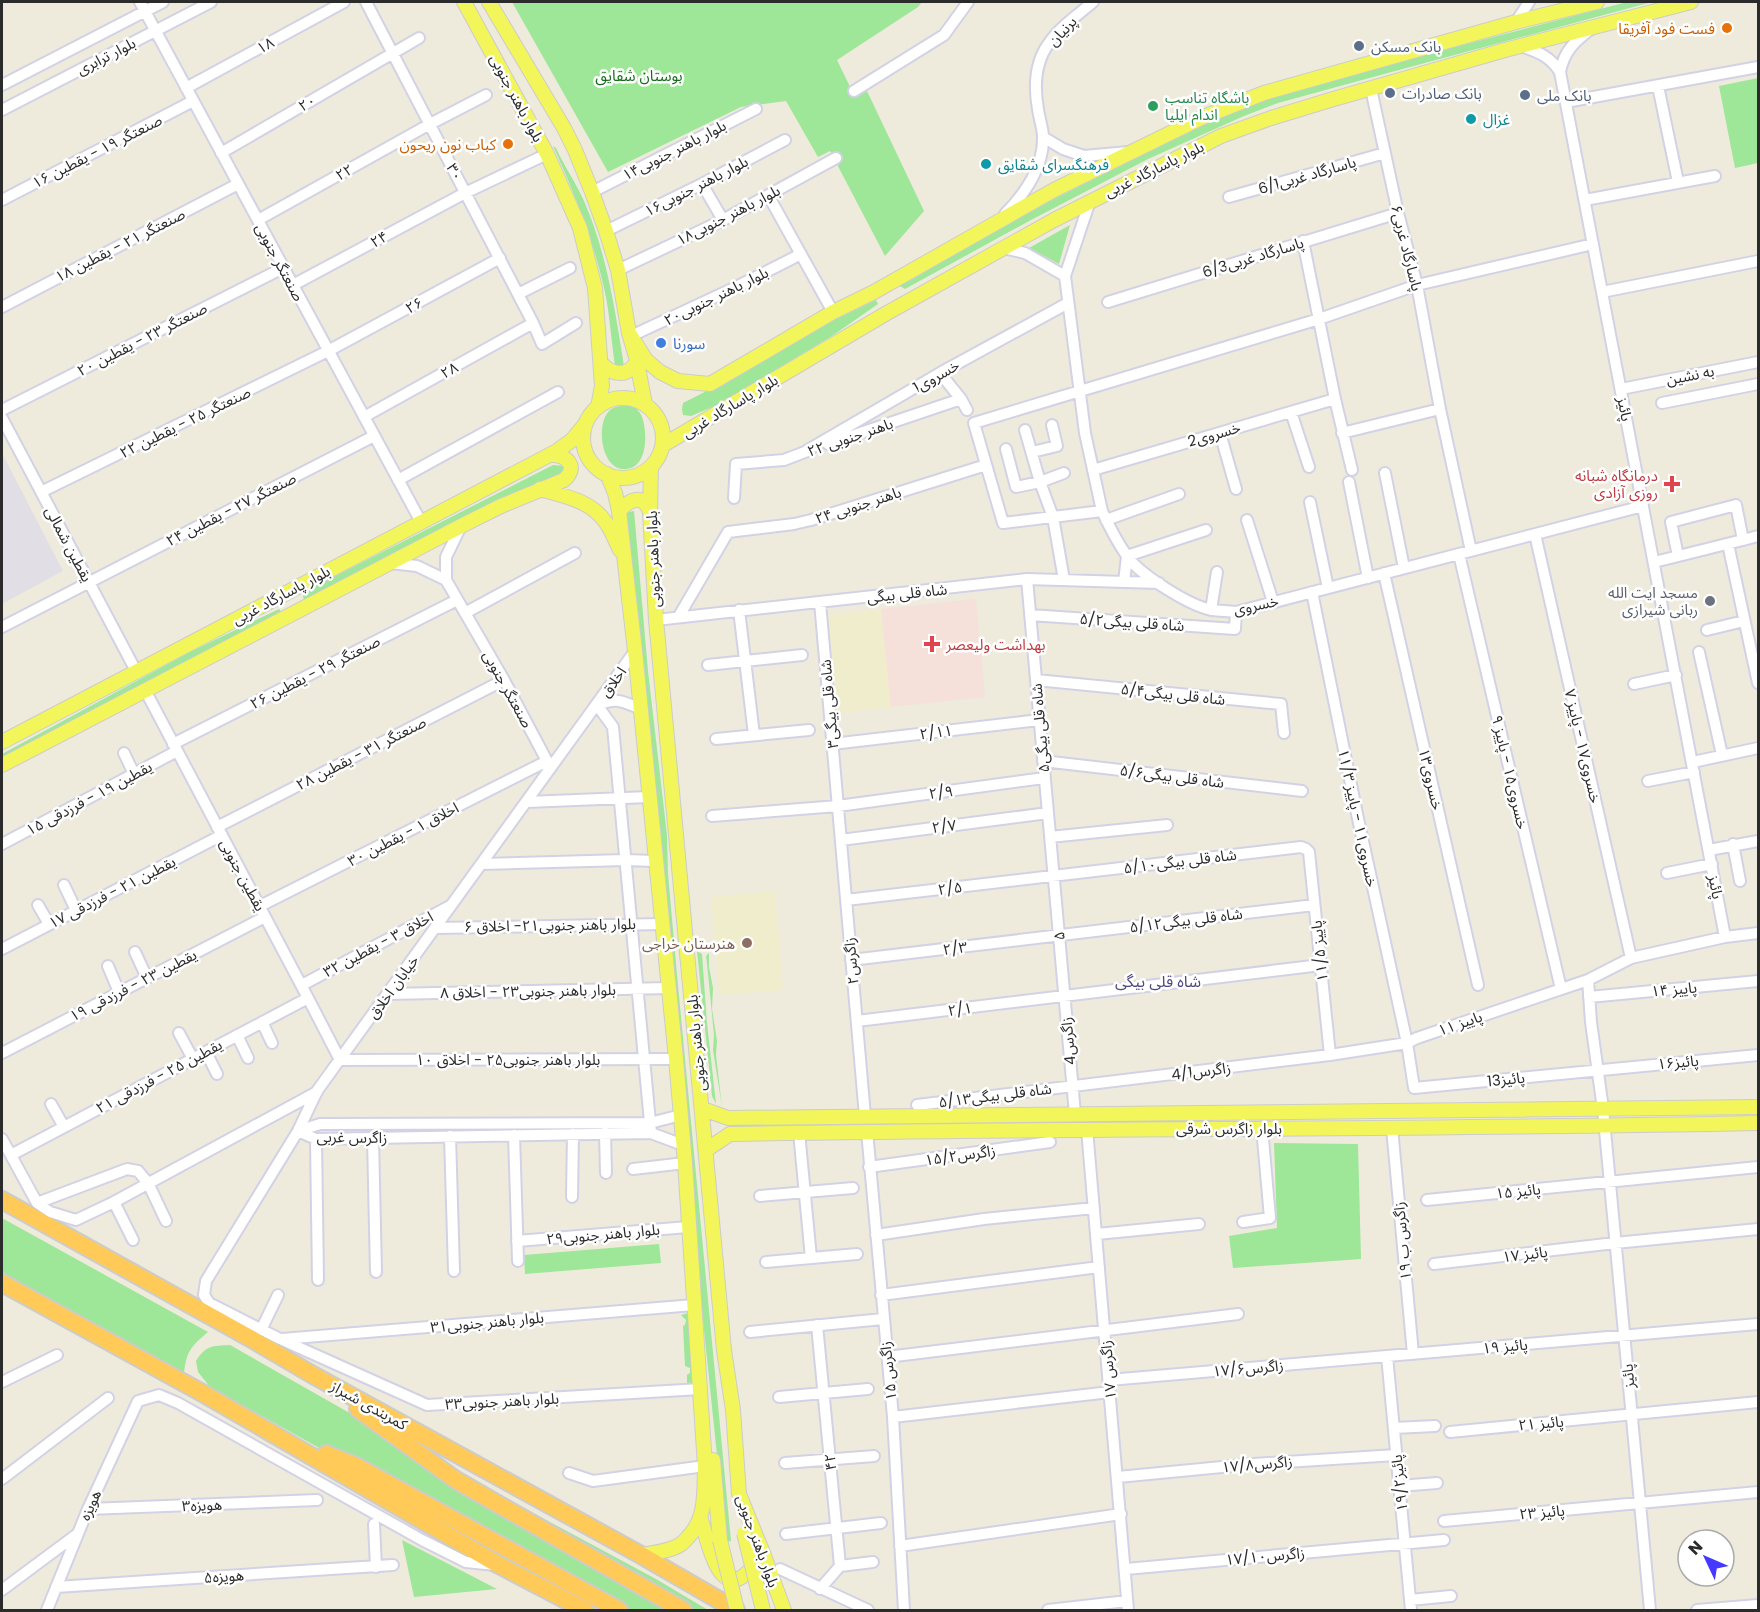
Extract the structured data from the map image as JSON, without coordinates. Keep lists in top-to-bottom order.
{
  "streets": {
    "highway": ["کمربندی شیراز"],
    "main road": ["بلوار باهنر جنوبی", "بلوار پاسارگاد غربی", "بلوار زاگرس شرقی"],
    "street": [
      "پرنیان",
      "۱۸",
      "بلوار ترابری",
      "۲۰",
      "بلوار باهنر جنوبی۱۴",
      "صنعتگر ۱۹ - یقطین ۱۶",
      "۲۲",
      "۳۰",
      "پاسارگاد غربی6/1",
      "بلوار باهنر جنوبی۱۶",
      "۱۸بلوار باهنر جنوبی",
      "۲۴",
      "صنعتگر ۲۱ - یقطین ۱۸",
      "پاسارگاد غربی۶",
      "پاسارگاد غربی6/3",
      "صنعتگر جنوبی",
      "بلوار باهنر جنوبی۲۰",
      "۲۶",
      "صنعتگر ۲۳ - یقطین ۲۰",
      "۲۸",
      "به نشین",
      "خسروى1",
      "پائیز",
      "صنعتگر ۲۵ - یقطین ۲۲",
      "خسروى2",
      "۲۲ باهنر جنوبی",
      "۲۴ باهنر جنوبی",
      "صنعتگر ۲۷ - یقطین ۲۴",
      "یقطین شمالی",
      "شاه قلی بیگی",
      "خسروى",
      "شاه قلی بیگی۵/۲",
      "صنعتگر ۲۹ - یقطین ۲۶",
      "اخلاق",
      "شاه قلی بیگی۵/۴",
      "شاه قلی بیگی۳",
      "شاه قلی بیگی۵",
      "۲/۱۱",
      "خسروى۱۷ - پاییز ۷",
      "صنعتگر ۳۱ - یقطین ۲۸",
      "خسروى۱۵ - پاییز ۹",
      "شاه قلی بیگی۵/۶",
      "خسروى۱۳",
      "۲/۹",
      "یقطین ۱۹ - فرزدقی ۱۵",
      "خسروى۱۱ - پاییز ۱۱/۳",
      "۲/۷",
      "اخلاق ۱ - یقطین ۳۰",
      "شاه قلی بیگی۵/۱۰",
      "یقطین جنوبی",
      "۲/۵",
      "یقطین ۲۱ - فرزدقی ۱۷",
      "شاه قلی بیگی۵/۱۲",
      "بلوار باهنر جنوبی۲۱- اخلاق ۶",
      "۵",
      "اخلاق ۳ - یقطین ۳۲",
      "۲/۳",
      "پاییز ۱۱/۵",
      "زاگرس۲",
      "یقطین ۲۳ - فرزدقی ۱۹",
      "خیابان اخلاق",
      "پاییز ۱۴",
      "بلوار باهنر جنوبی۲۳ - اخلاق ۸",
      "۲/۱",
      "پاییز ۱۱",
      "زاگرس4",
      "بلوار باهنر جنوبی۲۵ - اخلاق ۱۰",
      "پائیز۱۶",
      "4/1زاگرس",
      "یقطین ۲۵ - فرزدقی ۲۱",
      "پائیز13",
      "شاه قلی بیگی۵/۱۳",
      "زاگرس غربی",
      "زاگرس۱۵/۲",
      "پائیز ۱۵",
      "بلوار باهنر جنوبی۲۹",
      "زاگرس ب ۱۹",
      "پائیز ۱۷",
      "بلوار باهنر جنوبی۳۱",
      "پائیز ۱۹",
      "زاگرس۱۷/۶",
      "زاگرس ۱۷",
      "زاگرس ۱۵",
      "بلوار باهنر جنوبی۳۳",
      "پائیز ۲۱",
      "۴۲",
      "زاگرس۱۷/۸",
      "پائیز۱۹/۲",
      "هویزه",
      "هویزه۳",
      "پائیز ۲۳",
      "زاگرس۱۷/۱۰",
      "هویزه۵"
    ]
  },
  "crossings": [
    ["۱۸", "صنعتگر جنوبی"],
    ["بلوار ترابری", "صنعتگر جنوبی"],
    ["بلوار باهنر جنوبی", "بلوار باهنر جنوبی۱۴"],
    ["بلوار باهنر جنوبی", "بلوار پاسارگاد غربی"],
    ["بلوار باهنر جنوبی", "بلوار باهنر جنوبی۱۶"],
    ["بلوار باهنر جنوبی", "۱۸بلوار باهنر جنوبی"],
    ["بلوار باهنر جنوبی", "۲۴"],
    ["بلوار باهنر جنوبی", "بلوار باهنر جنوبی۲۰"],
    ["بلوار باهنر جنوبی", "شاه قلی بیگی"],
    ["بلوار باهنر جنوبی", "اخلاق"],
    ["بلوار باهنر جنوبی", "بلوار باهنر جنوبی۲۱- اخلاق ۶"],
    ["بلوار باهنر جنوبی", "بلوار باهنر جنوبی۲۳ - اخلاق ۸"],
    ["بلوار باهنر جنوبی", "بلوار باهنر جنوبی۲۵ - اخلاق ۱۰"],
    ["بلوار باهنر جنوبی", "بلوار زاگرس شرقی"],
    ["بلوار باهنر جنوبی", "زاگرس غربی"],
    ["بلوار باهنر جنوبی", "بلوار باهنر جنوبی۲۹"],
    ["بلوار باهنر جنوبی", "بلوار باهنر جنوبی۳۱"],
    ["بلوار باهنر جنوبی", "بلوار باهنر جنوبی۳۳"],
    ["۲۰", "۳۰"],
    ["۲۰", "صنعتگر جنوبی"],
    ["صنعتگر ۱۹ - یقطین ۱۶", "صنعتگر جنوبی"],
    ["بلوار پاسارگاد غربی", "پاسارگاد غربی۶"],
    ["بلوار پاسارگاد غربی", "صنعتگر جنوبی"],
    ["بلوار پاسارگاد غربی", "بلوار باهنر جنوبی۲۰"],
    ["بلوار پاسارگاد غربی", "یقطین شمالی"],
    ["بلوار پاسارگاد غربی", "یقطین جنوبی"],
    ["۲۲", "۳۰"],
    ["۲۲", "صنعتگر جنوبی"],
    ["۳۰", "۲۴"],
    ["۳۰", "۲۶"],
    ["۳۰", "۲۸"],
    ["پاسارگاد غربی6/1", "پاسارگاد غربی۶"],
    ["۲۴", "صنعتگر جنوبی"],
    ["صنعتگر ۲۱ - یقطین ۱۸", "صنعتگر جنوبی"],
    ["پاسارگاد غربی۶", "پاسارگاد غربی6/3"],
    ["پاسارگاد غربی۶", "خسروى"],
    ["صنعتگر جنوبی", "۲۶"],
    ["صنعتگر جنوبی", "صنعتگر ۲۳ - یقطین ۲۰"],
    ["صنعتگر جنوبی", "۲۸"],
    ["صنعتگر جنوبی", "صنعتگر ۲۵ - یقطین ۲۲"],
    ["صنعتگر جنوبی", "صنعتگر ۲۷ - یقطین ۲۴"],
    ["صنعتگر جنوبی", "صنعتگر ۲۹ - یقطین ۲۶"],
    ["صنعتگر جنوبی", "صنعتگر ۳۱ - یقطین ۲۸"],
    ["صنعتگر جنوبی", "اخلاق ۱ - یقطین ۳۰"],
    ["صنعتگر جنوبی", "خیابان اخلاق"],
    ["۲۶", "صنعتگر ۲۵ - یقطین ۲۲"],
    ["به نشین", "پائیز"],
    ["خسروى1", "۲۲ باهنر جنوبی"],
    ["خسروى1", "خسروى"],
    ["پائیز", "خسروى"],
    ["پائیز", "پاییز ۱۴"],
    ["پائیز", "پاییز ۱۱"],
    ["پائیز", "پائیز۱۶"],
    ["پائیز", "پائیز13"],
    ["پائیز", "بلوار زاگرس شرقی"],
    ["پائیز", "پائیز ۱۵"],
    ["پائیز", "پائیز ۱۷"],
    ["پائیز", "پائیز ۱۹"],
    ["پائیز", "پائیز ۲۱"],
    ["پائیز", "پائیز ۲۳"],
    ["صنعتگر ۲۵ - یقطین ۲۲", "یقطین شمالی"],
    ["خسروى2", "خسروى"],
    ["۲۴ باهنر جنوبی", "شاه قلی بیگی"],
    ["صنعتگر ۲۷ - یقطین ۲۴", "یقطین شمالی"],
    ["شاه قلی بیگی", "خسروى"],
    ["شاه قلی بیگی", "شاه قلی بیگی۳"],
    ["شاه قلی بیگی", "شاه قلی بیگی۵"],
    ["خسروى", "شاه قلی بیگی۵/۲"],
    ["خسروى", "خسروى۱۷ - پاییز ۷"],
    ["خسروى", "خسروى۱۵ - پاییز ۹"],
    ["خسروى", "خسروى۱۳"],
    ["خسروى", "خسروى۱۱ - پاییز ۱۱/۳"],
    ["شاه قلی بیگی۵/۲", "شاه قلی بیگی۵"],
    ["صنعتگر ۲۹ - یقطین ۲۶", "یقطین ۱۹ - فرزدقی ۱۵"],
    ["صنعتگر ۲۹ - یقطین ۲۶", "یقطین جنوبی"],
    ["اخلاق", "خیابان اخلاق"],
    ["شاه قلی بیگی۵/۴", "شاه قلی بیگی۵"],
    ["شاه قلی بیگی۳", "۲/۱۱"],
    ["شاه قلی بیگی۳", "۲/۹"],
    ["شاه قلی بیگی۳", "زاگرس۲"],
    ["شاه قلی بیگی۵", "۲/۱۱"],
    ["شاه قلی بیگی۵", "شاه قلی بیگی۵/۶"],
    ["شاه قلی بیگی۵", "۲/۹"],
    ["شاه قلی بیگی۵", "۲/۷"],
    ["شاه قلی بیگی۵", "شاه قلی بیگی۵/۱۰"],
    ["شاه قلی بیگی۵", "۲/۵"],
    ["شاه قلی بیگی۵", "۵"],
    ["صنعتگر ۳۱ - یقطین ۲۸", "یقطین جنوبی"],
    ["صنعتگر ۳۱ - یقطین ۲۸", "یقطین ۲۱ - فرزدقی ۱۷"],
    ["خسروى۱۵ - پاییز ۹", "پاییز ۱۱"],
    ["۲/۹", "زاگرس۲"],
    ["یقطین ۱۹ - فرزدقی ۱۵", "یقطین جنوبی"],
    ["خسروى۱۱ - پاییز ۱۱/۳", "پاییز ۱۱"],
    ["خسروى۱۱ - پاییز ۱۱/۳", "پائیز13"],
    ["۲/۷", "زاگرس۲"],
    ["اخلاق ۱ - یقطین ۳۰", "یقطین جنوبی"],
    ["اخلاق ۱ - یقطین ۳۰", "خیابان اخلاق"],
    ["شاه قلی بیگی۵/۱۰", "۲/۵"],
    ["شاه قلی بیگی۵/۱۰", "۵"],
    ["شاه قلی بیگی۵/۱۰", "پاییز ۱۱/۵"],
    ["یقطین جنوبی", "یقطین ۲۱ - فرزدقی ۱۷"],
    ["یقطین جنوبی", "اخلاق ۳ - یقطین ۳۲"],
    ["یقطین جنوبی", "یقطین ۲۳ - فرزدقی ۱۹"],
    ["یقطین جنوبی", "خیابان اخلاق"],
    ["یقطین جنوبی", "بلوار باهنر جنوبی۲۵ - اخلاق ۱۰"],
    ["یقطین جنوبی", "یقطین ۲۵ - فرزدقی ۲۱"],
    ["۲/۵", "۵"],
    ["۲/۵", "زاگرس۲"],
    ["شاه قلی بیگی۵/۱۲", "۵"],
    ["شاه قلی بیگی۵/۱۲", "۲/۳"],
    ["شاه قلی بیگی۵/۱۲", "پاییز ۱۱/۵"],
    ["بلوار باهنر جنوبی۲۱- اخلاق ۶", "خیابان اخلاق"],
    ["۵", "۲/۳"],
    ["۵", "۲/۱"],
    ["۵", "زاگرس4"],
    ["اخلاق ۳ - یقطین ۳۲", "خیابان اخلاق"],
    ["۲/۳", "زاگرس۲"],
    ["پاییز ۱۱/۵", "۲/۱"],
    ["پاییز ۱۱/۵", "پاییز ۱۱"],
    ["پاییز ۱۱/۵", "4/1زاگرس"],
    ["زاگرس۲", "۲/۱"],
    ["زاگرس۲", "بلوار زاگرس شرقی"],
    ["خیابان اخلاق", "بلوار باهنر جنوبی۲۳ - اخلاق ۸"],
    ["خیابان اخلاق", "بلوار باهنر جنوبی۲۵ - اخلاق ۱۰"],
    ["خیابان اخلاق", "زاگرس غربی"],
    ["خیابان اخلاق", "بلوار باهنر جنوبی۳۳"],
    ["۲/۱", "زاگرس4"],
    ["پاییز ۱۱", "4/1زاگرس"],
    ["زاگرس4", "4/1زاگرس"],
    ["زاگرس4", "شاه قلی بیگی۵/۱۳"],
    ["زاگرس4", "بلوار زاگرس شرقی"],
    ["پائیز۱۶", "پائیز13"],
    ["4/1زاگرس", "شاه قلی بیگی۵/۱۳"],
    ["بلوار زاگرس شرقی", "زاگرس ب ۱۹"],
    ["بلوار زاگرس شرقی", "زاگرس ۱۷"],
    ["بلوار زاگرس شرقی", "زاگرس ۱۵"],
    ["زاگرس۱۵/۲", "زاگرس ۱۵"],
    ["زاگرس ب ۱۹", "پائیز ۱۹"],
    ["بلوار باهنر جنوبی۳۱", "بلوار باهنر جنوبی۳۳"],
    ["پائیز ۱۹", "زاگرس۱۷/۶"],
    ["پائیز ۱۹", "پائیز۱۹/۲"],
    ["زاگرس۱۷/۶", "زاگرس ۱۷"],
    ["زاگرس۱۷/۶", "پائیز۱۹/۲"],
    ["زاگرس ۱۷", "زاگرس۱۷/۸"],
    ["زاگرس ۱۷", "زاگرس۱۷/۱۰"],
    ["زاگرس۱۷/۸", "پائیز۱۹/۲"],
    ["پائیز۱۹/۲", "زاگرس۱۷/۱۰"],
    ["هویزه", "هویزه۳"],
    ["هویزه", "هویزه۵"]
  ],
  "districts": ["شاه قلی بیگی"],
  "parks": ["بوستان شقایق"],
  "places": {
    "other": [
      "فست فود آفریقا",
      "بانک مسکن",
      "بانک صادرات",
      "بانک ملی",
      "باشگاه تناسب اندام ایلیا",
      "غزال",
      "کباب نون ریحون",
      "فرهنگسرای شقایق",
      "سورنا",
      "مسجد ایت الله ربانی شیرازی",
      "هنرستان خراجی"
    ],
    "health": ["درمانگاه شبانه روزی آزادی", "بهداشت ولیعصر"]
  },
  "north": "top left"
}
